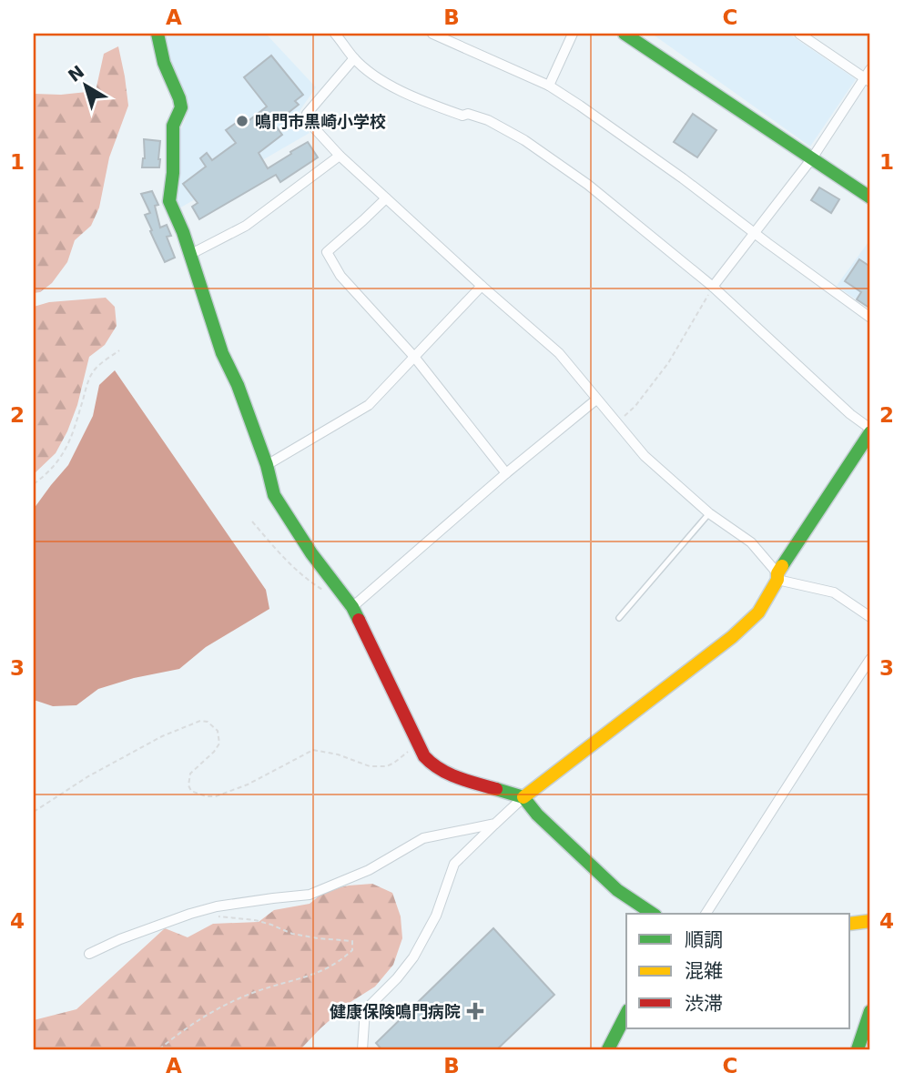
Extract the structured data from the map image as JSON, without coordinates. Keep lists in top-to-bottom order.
{
  "places": {
    "other": ["鳴門市黒崎小学校"],
    "health": ["健康保険鳴門病院"]
  },
  "legend": ["順調", "混雑", "渋滞"],
  "north": "top left",
  "grid": {
    "columns": ["A", "B", "C"],
    "rows": [
      "1",
      "2",
      "3",
      "4"
    ]
  }
}
